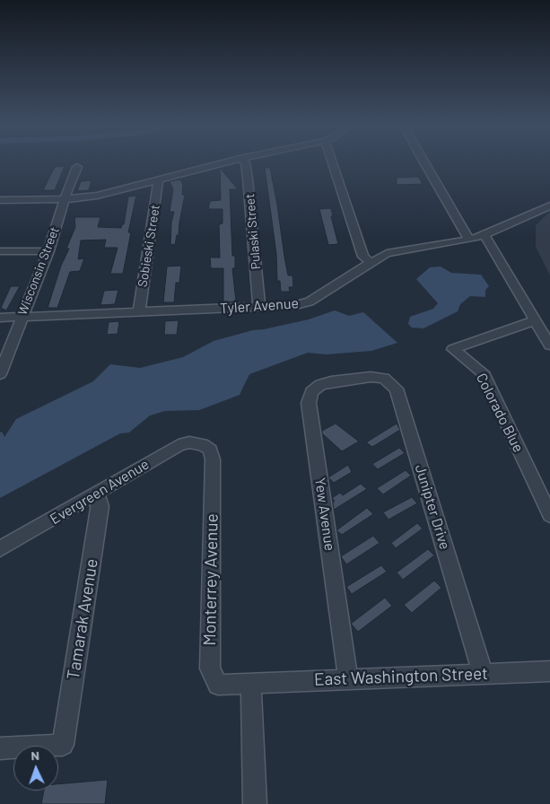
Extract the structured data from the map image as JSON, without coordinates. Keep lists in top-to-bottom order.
{
  "streets": {
    "street": [
      "Pulaski Street",
      "Sobieski Street",
      "Wisconsin Street",
      "Tyler Avenue",
      "Colorado Blue",
      "Evergreen Avenue",
      "Junipter Drive",
      "Yew Avenue",
      "Monterrey Avenue",
      "Tamarak Avenue",
      "East Washington Street"
    ]
  },
  "crossings": [
    ["Pulaski Street", "Tyler Avenue"],
    ["Sobieski Street", "Tyler Avenue"],
    ["Wisconsin Street", "Tyler Avenue"],
    ["Evergreen Avenue", "Monterrey Avenue"],
    ["Evergreen Avenue", "Tamarak Avenue"],
    ["Junipter Drive", "Yew Avenue"],
    ["Junipter Drive", "East Washington Street"],
    ["Yew Avenue", "East Washington Street"],
    ["Monterrey Avenue", "East Washington Street"]
  ],
  "north": "top"
}
